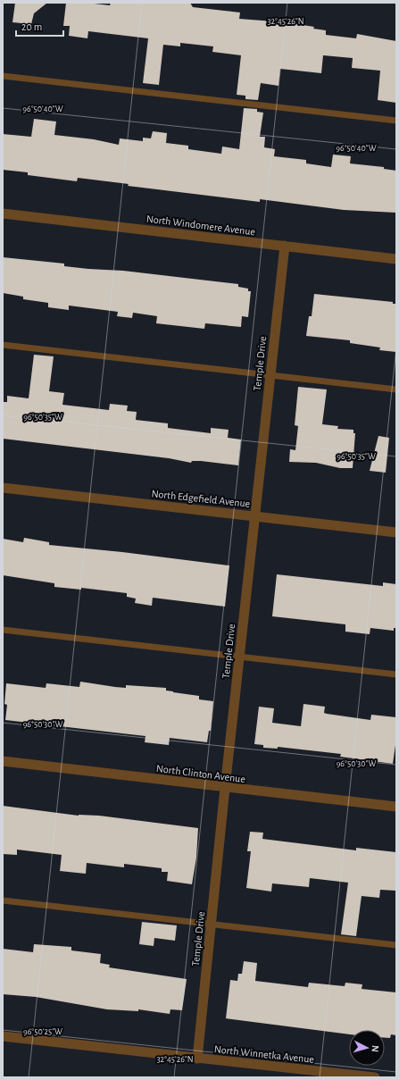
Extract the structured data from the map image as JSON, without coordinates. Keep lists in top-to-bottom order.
{
  "streets": {
    "street": [
      "North Windomere Avenue",
      "Temple Drive",
      "North Edgefield Avenue",
      "North Clinton Avenue",
      "North Winnetka Avenue"
    ]
  },
  "crossings": [
    ["North Windomere Avenue", "Temple Drive"],
    ["Temple Drive", "North Edgefield Avenue"],
    ["Temple Drive", "North Clinton Avenue"],
    ["Temple Drive", "North Winnetka Avenue"]
  ],
  "scale_bar": "20 m",
  "north": "right",
  "coordinates": [
    "32°45'26\"N",
    "96°50'40\"W",
    "96°50'35\"W",
    "96°50'30\"W",
    "96°50'25\"W"
  ]
}
